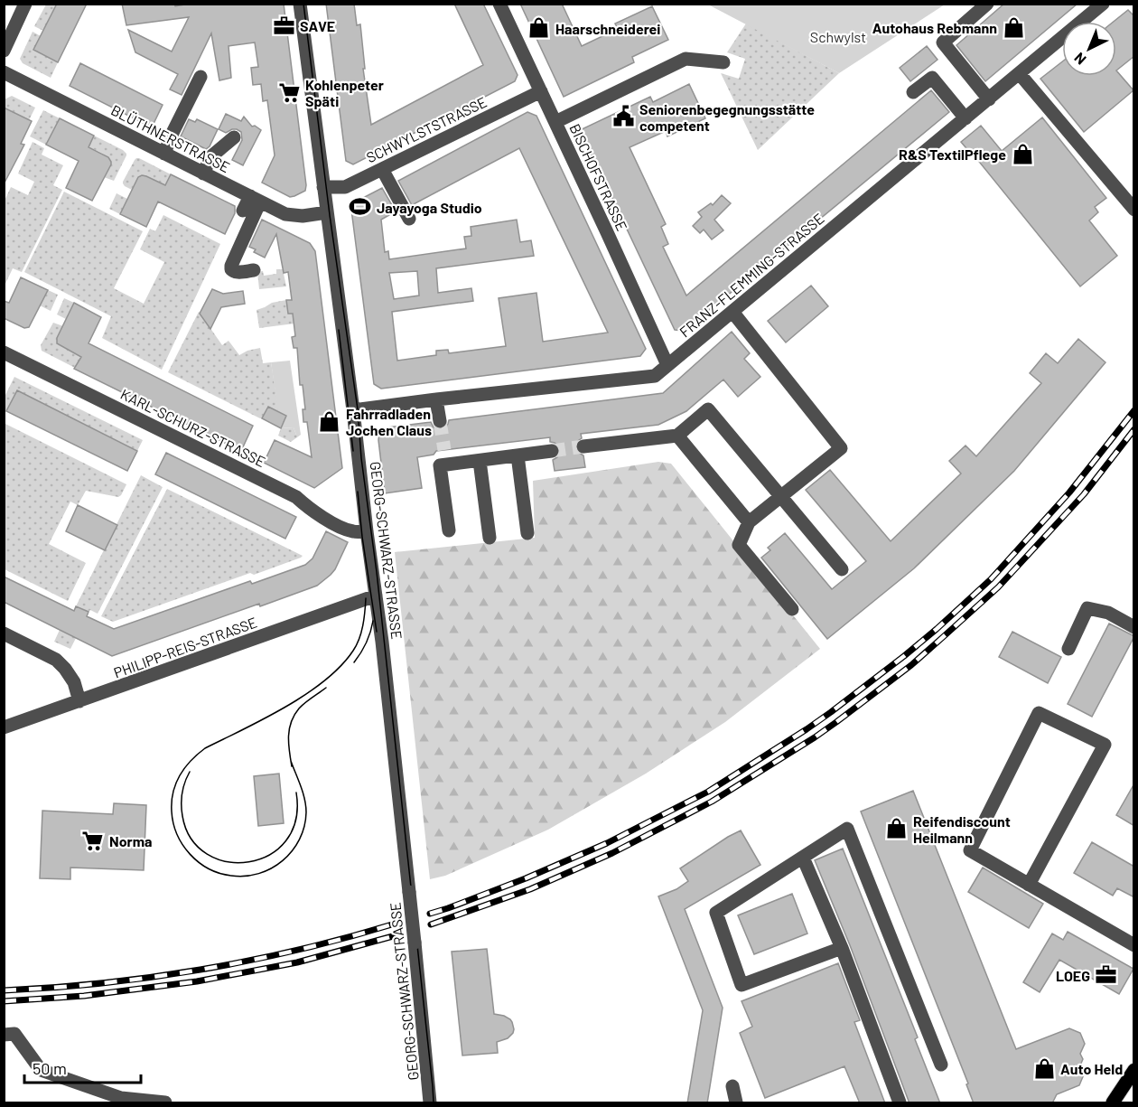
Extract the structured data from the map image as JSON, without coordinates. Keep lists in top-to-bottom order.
{
  "streets": {
    "street": [
      "SCHWYLSTSTRASSE",
      "BLÜTHNERSTRASSE",
      "BISCHOFSTRASSE",
      "FRANZ-FLEMMING-STRASSE",
      "KARL-SCHURZ-STRASSE",
      "GEORG-SCHWARZ-STRASSE",
      "PHILIPP-REIS-STRASSE"
    ]
  },
  "crossings": [
    ["SCHWYLSTSTRASSE", "BISCHOFSTRASSE"],
    ["SCHWYLSTSTRASSE", "GEORG-SCHWARZ-STRASSE"],
    ["BLÜTHNERSTRASSE", "GEORG-SCHWARZ-STRASSE"],
    ["BISCHOFSTRASSE", "FRANZ-FLEMMING-STRASSE"],
    ["FRANZ-FLEMMING-STRASSE", "GEORG-SCHWARZ-STRASSE"],
    ["KARL-SCHURZ-STRASSE", "GEORG-SCHWARZ-STRASSE"],
    ["GEORG-SCHWARZ-STRASSE", "PHILIPP-REIS-STRASSE"]
  ],
  "parks": ["Schwylst"],
  "places": {
    "office": ["SAVE", "LOEG"],
    "shop": [
      "Autohaus Rebmann",
      "Haarschneiderei",
      "R&S TextilPflege",
      "Fahrradladen Jochen Claus",
      "Reifendiscount Heilmann",
      "Auto Held"
    ],
    "supermarket": ["Kohlenpeter Späti", "Norma"],
    "public building": ["Seniorenbegegnungsstätte competent"],
    "sports": ["Jayayoga Studio"]
  },
  "scale_bar": "50 m",
  "north": "bottom left"
}
